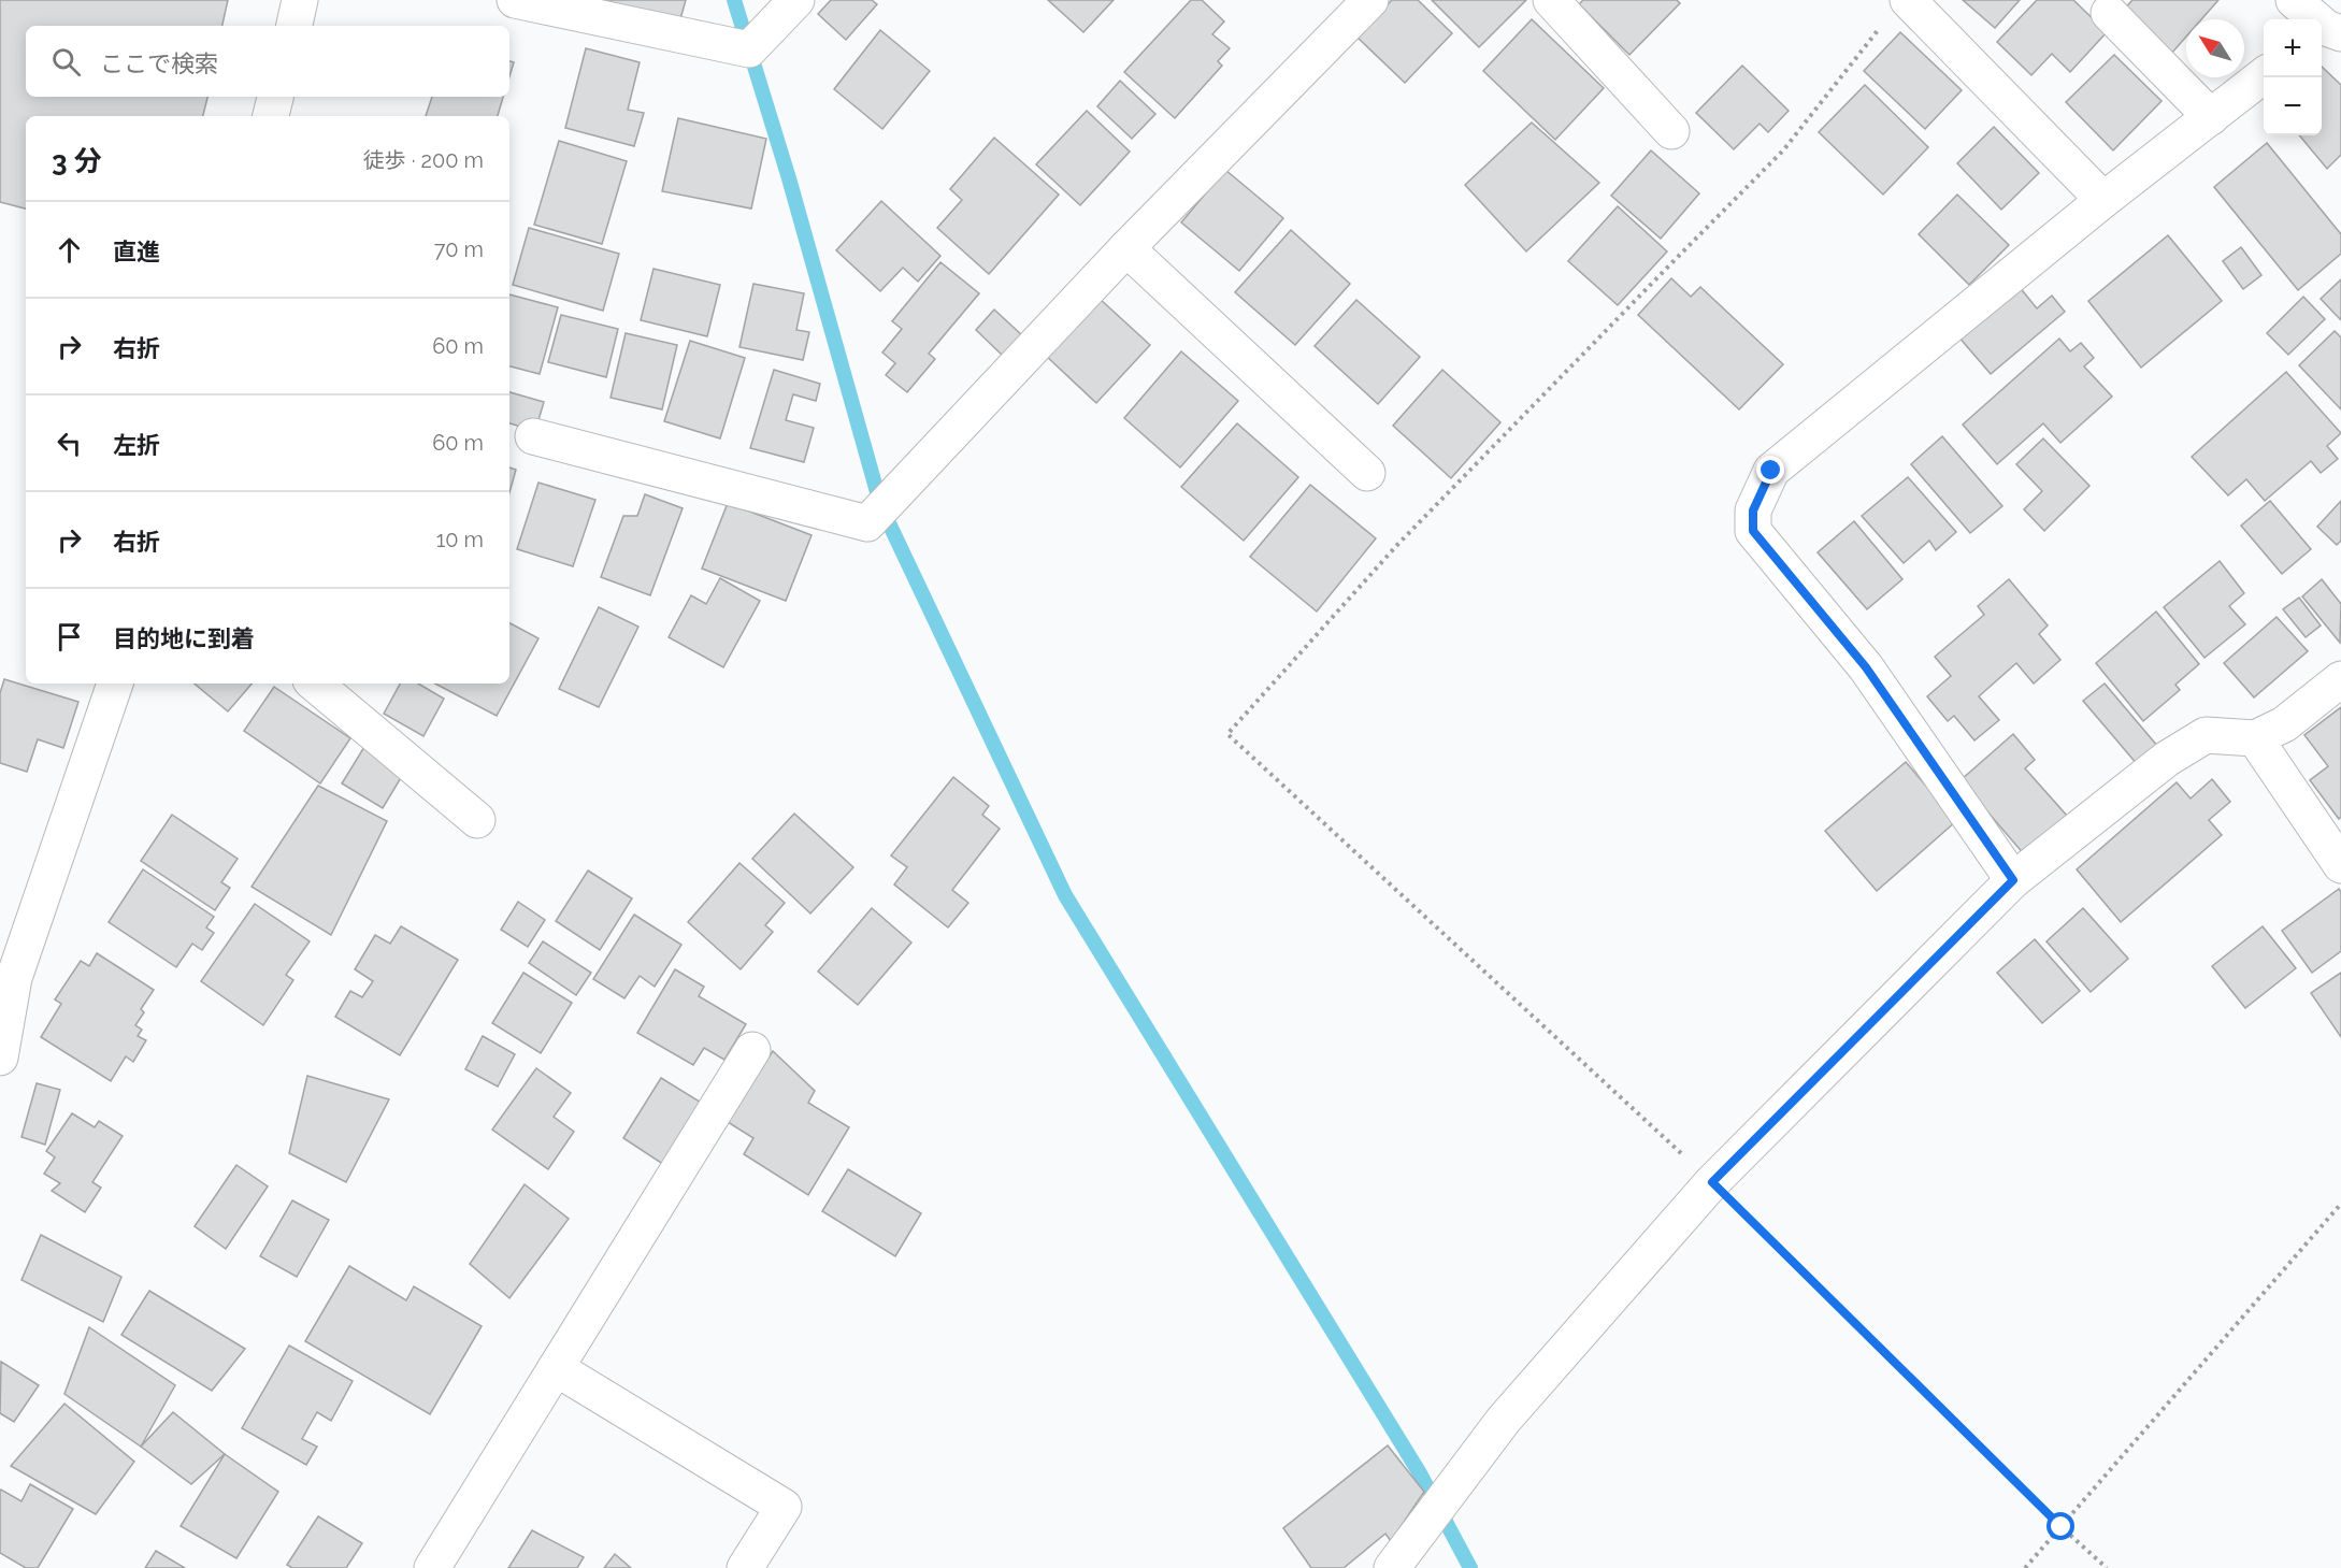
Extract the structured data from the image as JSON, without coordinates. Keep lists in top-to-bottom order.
{
  "north": "top left",
  "page": {
    "map_buttons": ["+", "−"],
    "search": "ここで検索",
    "heading": ["3 分", "徒歩 · 200 m"],
    "list": [
      ["直進", "70 m"],
      ["右折", "60 m"],
      ["左折", "60 m"],
      ["右折", "10 m"],
      "目的地に到着"
    ]
  }
}
